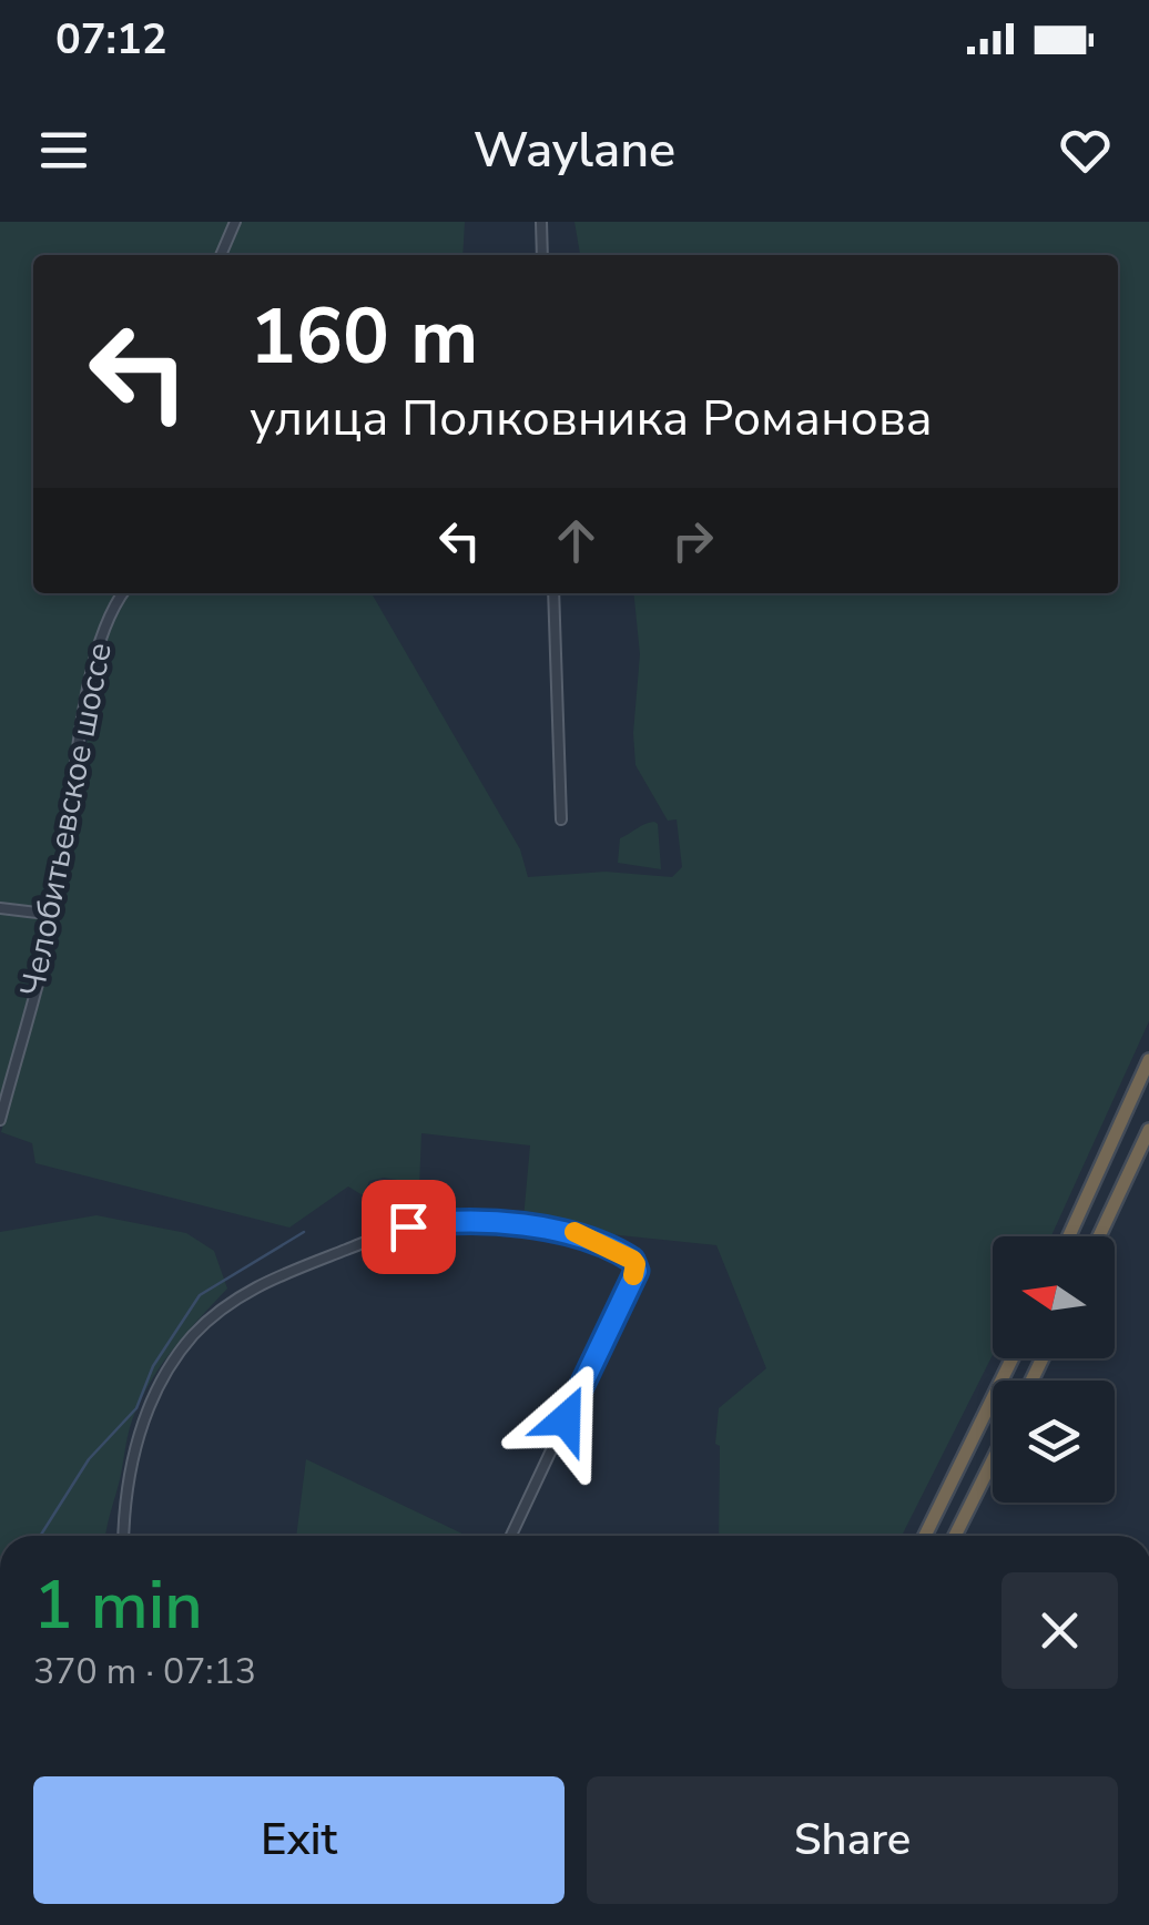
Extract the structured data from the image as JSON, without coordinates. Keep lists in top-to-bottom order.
{
  "streets": {
    "street": ["Челобитьевское шоссе"]
  },
  "north": "left",
  "page": {
    "status": "07:12",
    "header": "Waylane",
    "turn": ["160 m", "улица Полковника Романова"],
    "heading": ["1 min", "370 m · 07:13"],
    "buttons": ["Exit", "Share"]
  }
}
